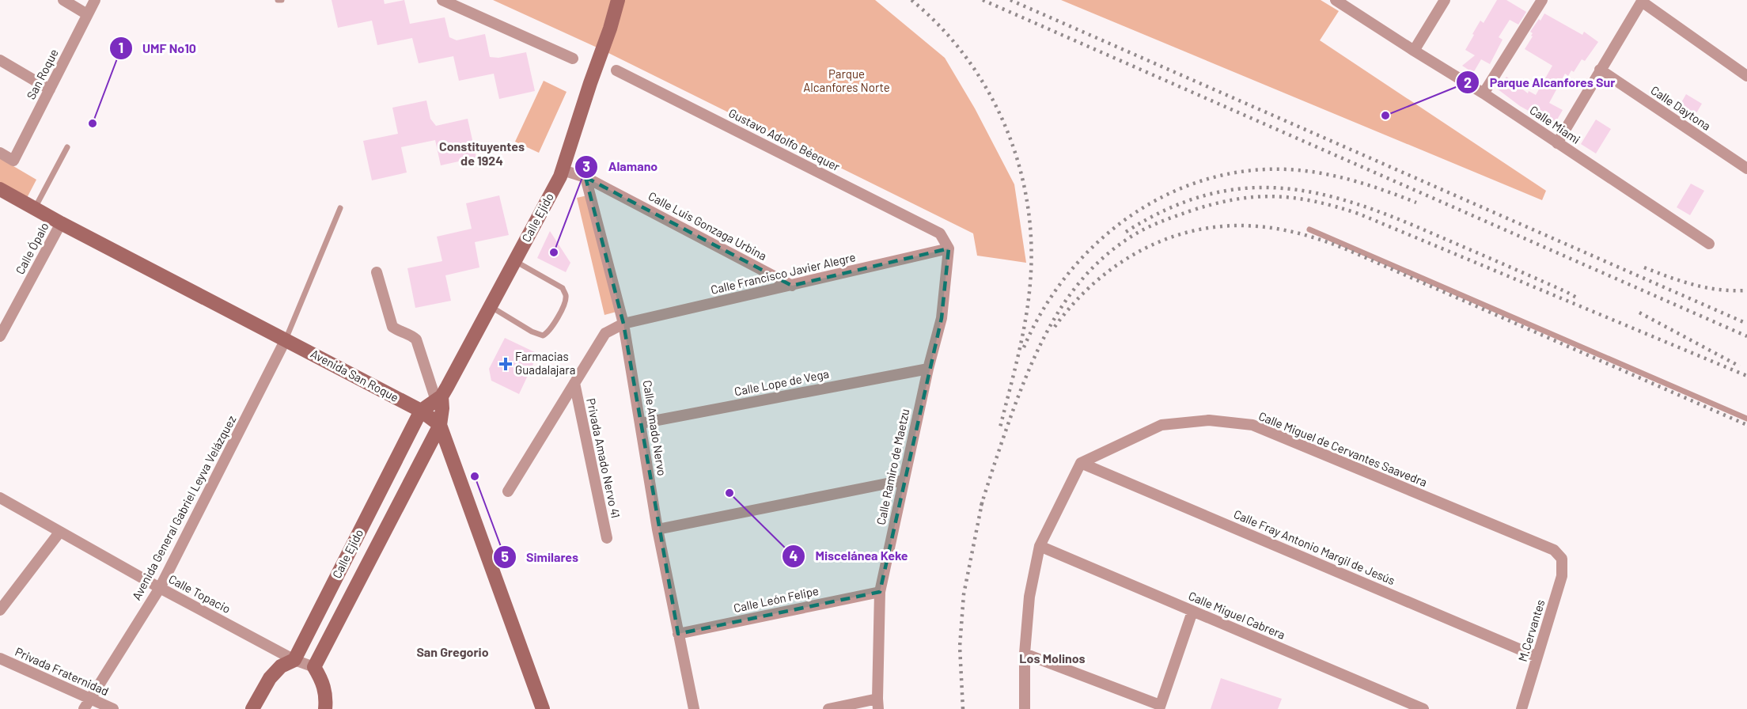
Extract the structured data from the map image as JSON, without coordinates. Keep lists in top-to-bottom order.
{
  "streets": {
    "street": [
      "San Roque",
      "Calle Daytona",
      "Calle Miami",
      "Gustavo Adolfo Béequer",
      "Calle Ejido",
      "Calle Luis Gonzaga Urbina",
      "Calle Ópalo",
      "Calle Francisco Javier Alegre",
      "Avenida San Roque",
      "Calle Lope de Vega",
      "Calle Amado Nervo",
      "Calle Miguel de Cervantes Saavedra",
      "Privada Amado Nervo 41",
      "Calle Ramiro de Maetzu",
      "Avenida General Gabriel Leyva Velázquez",
      "Calle Fray Antonio Margil de Jesús",
      "Calle Topacio",
      "Calle León Felipe",
      "Calle Miguel Cabrera",
      "M.Cervantes",
      "Privada Fraternidad"
    ]
  },
  "crossings": [
    ["Gustavo Adolfo Béequer", "Calle Francisco Javier Alegre"],
    ["Gustavo Adolfo Béequer", "Calle Ramiro de Maetzu"],
    ["Calle Ejido", "Avenida San Roque"],
    ["Calle Ejido", "Calle Topacio"],
    ["Calle Luis Gonzaga Urbina", "Calle Francisco Javier Alegre"],
    ["Calle Luis Gonzaga Urbina", "Calle Amado Nervo"],
    ["Calle Ópalo", "Avenida San Roque"],
    ["Calle Francisco Javier Alegre", "Calle Amado Nervo"],
    ["Calle Francisco Javier Alegre", "Privada Amado Nervo 41"],
    ["Calle Francisco Javier Alegre", "Calle Ramiro de Maetzu"],
    ["Avenida San Roque", "Avenida General Gabriel Leyva Velázquez"],
    ["Calle Lope de Vega", "Calle Amado Nervo"],
    ["Calle Lope de Vega", "Calle Ramiro de Maetzu"],
    ["Calle Amado Nervo", "Privada Amado Nervo 41"],
    ["Calle Amado Nervo", "Calle León Felipe"],
    ["Calle Miguel de Cervantes Saavedra", "Calle Fray Antonio Margil de Jesús"],
    ["Calle Miguel de Cervantes Saavedra", "M.Cervantes"],
    ["Calle Ramiro de Maetzu", "Calle León Felipe"],
    ["Avenida General Gabriel Leyva Velázquez", "Calle Topacio"],
    ["Avenida General Gabriel Leyva Velázquez", "Privada Fraternidad"],
    ["Calle Fray Antonio Margil de Jesús", "M.Cervantes"]
  ],
  "districts": ["Constituyentes de 1924", "San Gregorio", "Los Molinos"],
  "parks": ["Parque Alcanfores Norte"],
  "places": {
    "other": [
      "Parque Alcanfores Sur",
      "UMF No10",
      "Alamano",
      "Similares",
      "Miscelánea Keke"
    ],
    "health": ["Farmacias Guadalajara"]
  }
}
